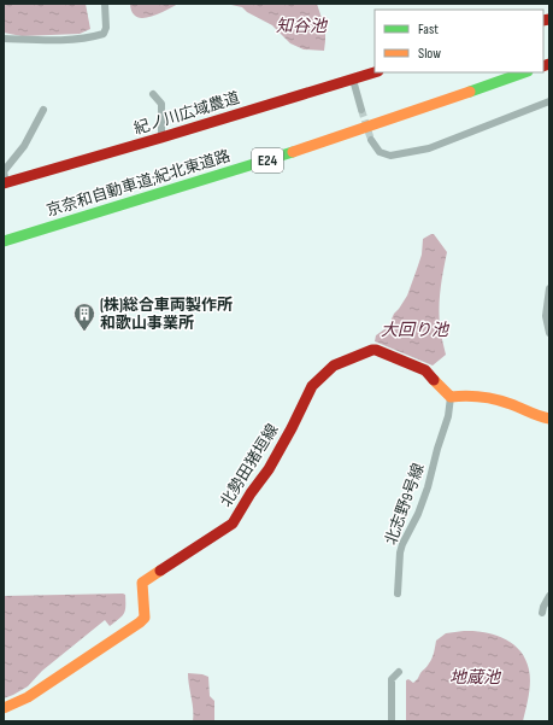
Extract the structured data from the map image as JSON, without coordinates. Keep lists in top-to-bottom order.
{
  "streets": {
    "main road": [
      "紀ノ川広域農道",
      "E24",
      "京奈和自動車道;紀北東道路",
      "北勢田猪垣線"
    ],
    "street": ["北志野9号線"]
  },
  "crossings": [
    ["北勢田猪垣線", "北志野9号線"]
  ],
  "water": ["知谷池", "大回り池", "地蔵池"],
  "places": {
    "building": ["(株)総合車両製作所 和歌山事業所"]
  },
  "legend": ["Fast", "Slow"]
}
